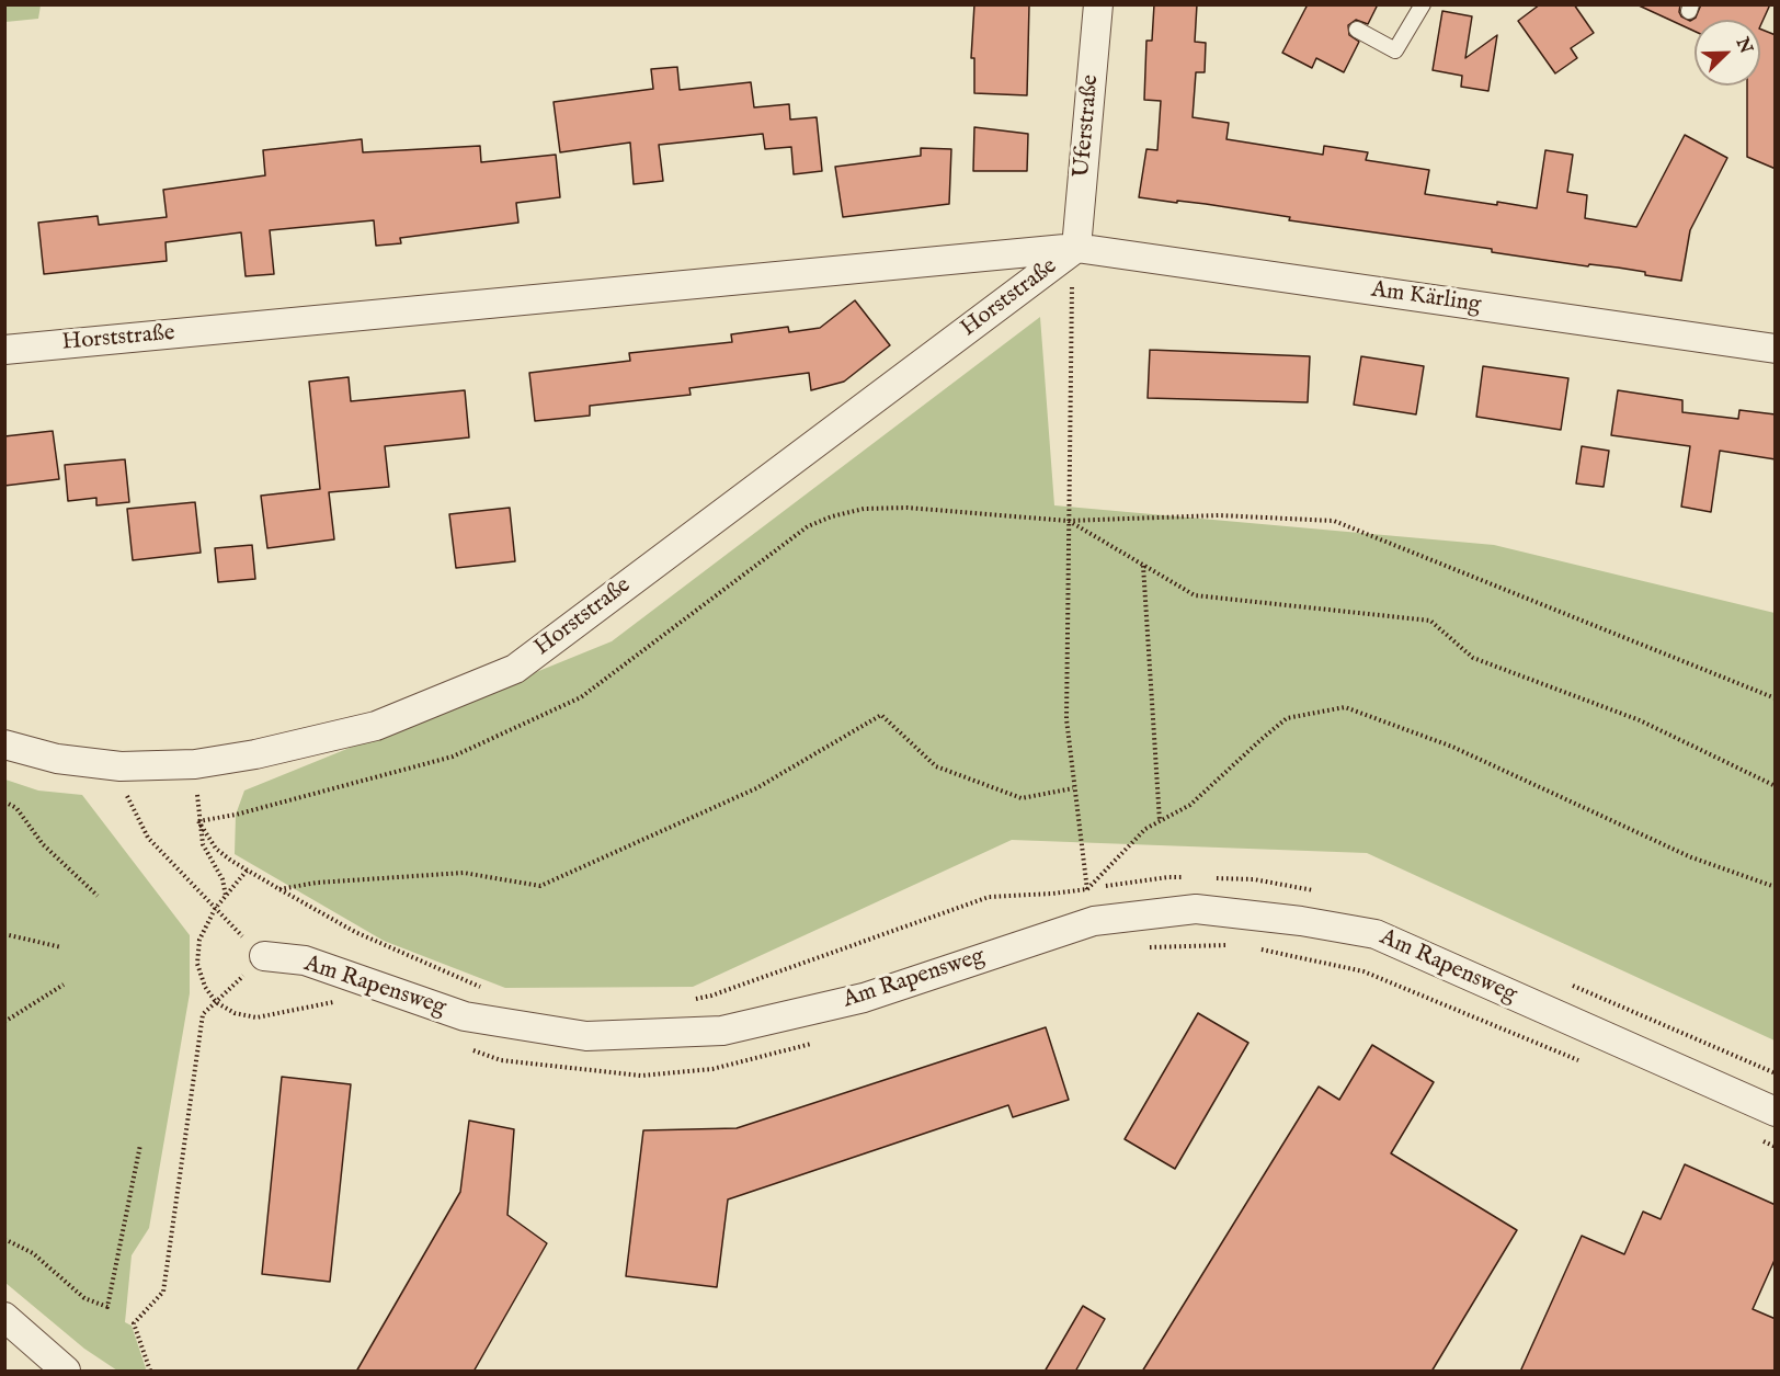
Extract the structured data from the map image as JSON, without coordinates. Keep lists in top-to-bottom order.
{
  "streets": {
    "street": [
      "Uferstraße",
      "Horststraße",
      "Am Kärling",
      "Am Rapensweg"
    ]
  },
  "crossings": [
    ["Uferstraße", "Horststraße"],
    ["Uferstraße", "Am Kärling"],
    ["Horststraße", "Am Kärling"]
  ],
  "north": "top right"
}
